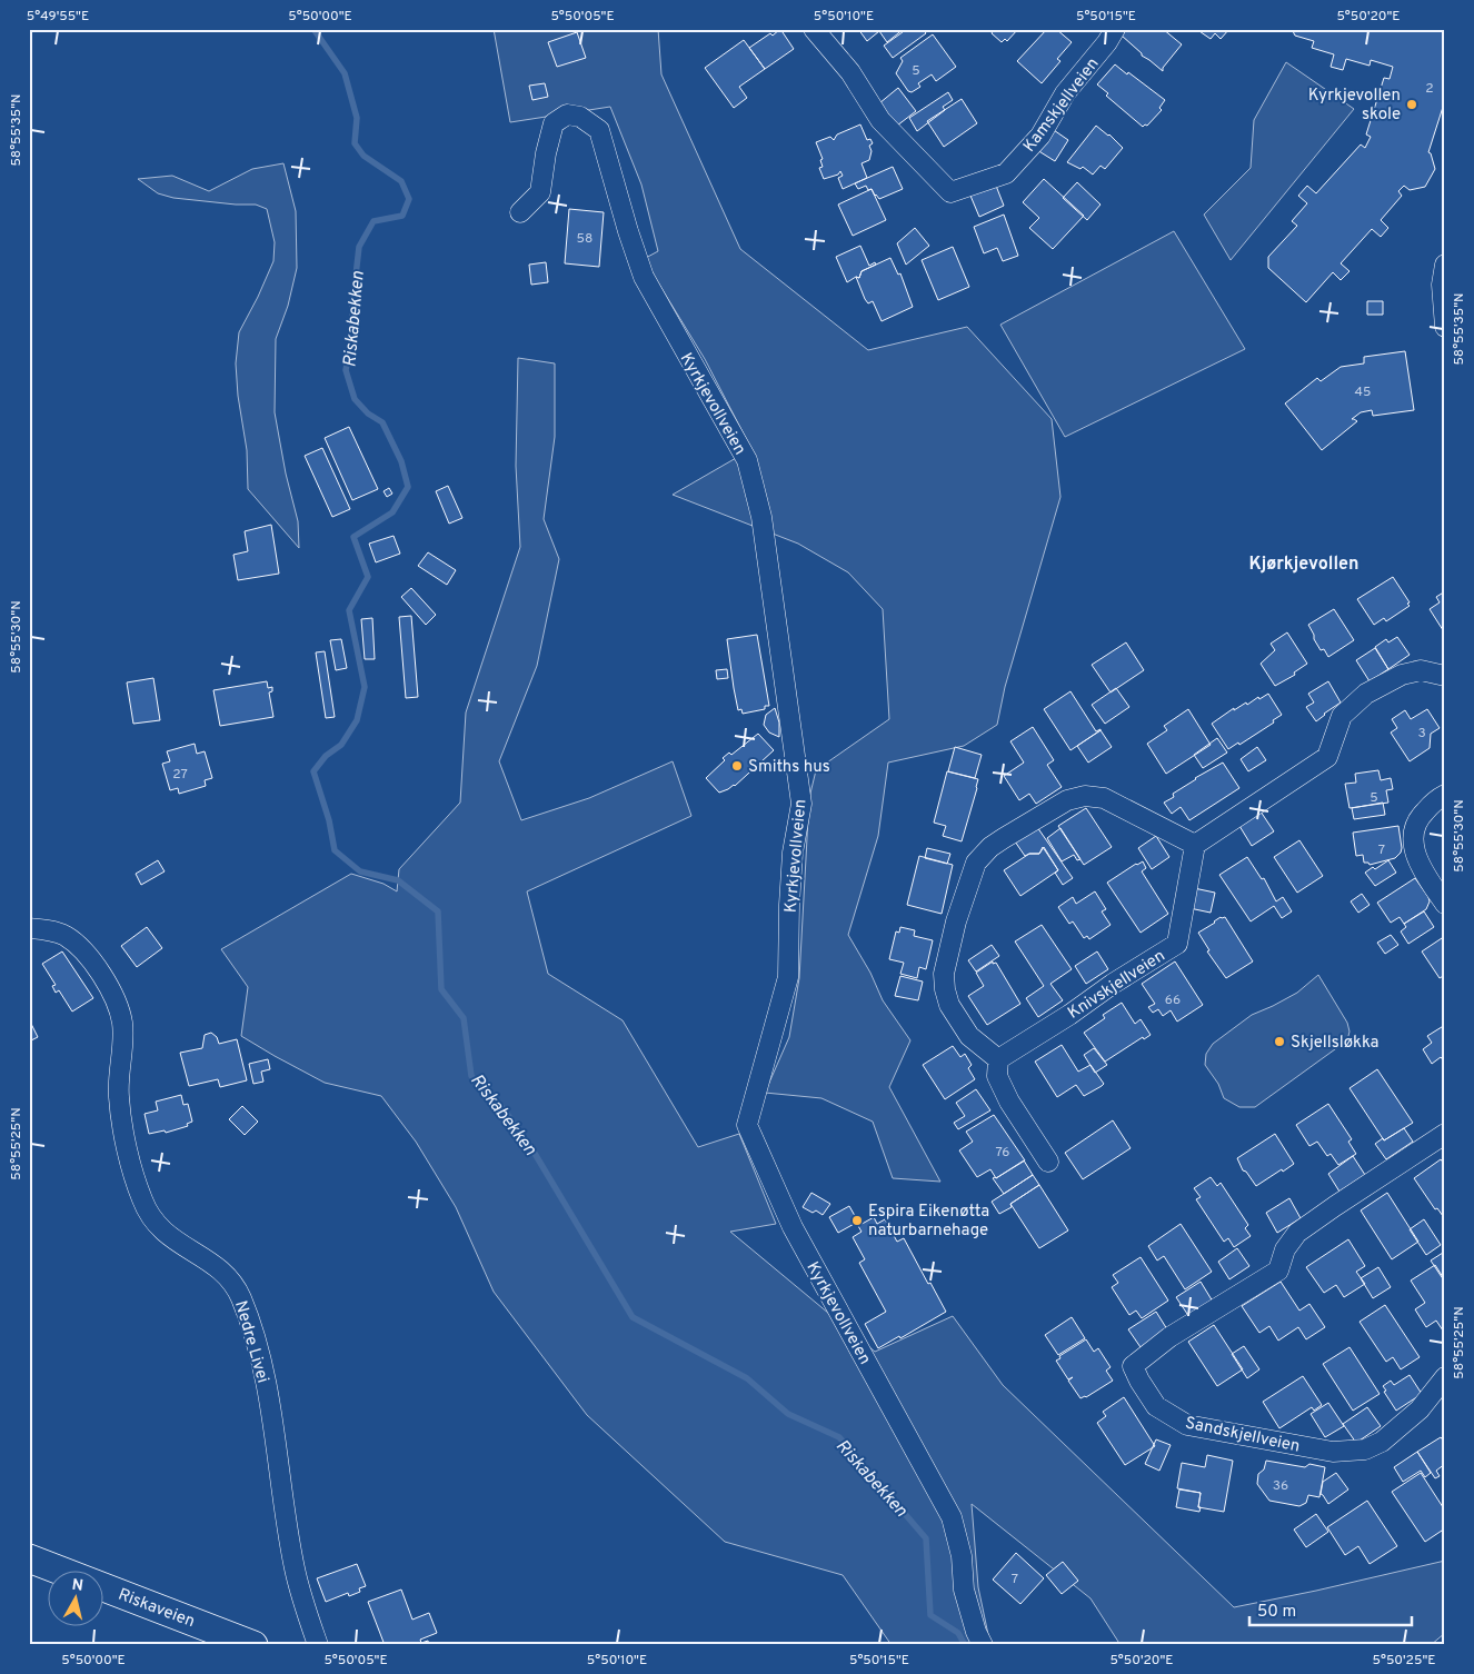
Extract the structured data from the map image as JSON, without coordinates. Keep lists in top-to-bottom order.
{
  "streets": {
    "main road": ["Riskaveien"],
    "street": [
      "Kamskjellveien",
      "Kyrkjevollveien",
      "Knivskjellveien",
      "Nedre Livei",
      "Sandskjellveien"
    ]
  },
  "districts": ["Kjørkjevollen"],
  "water": ["Riskabekken"],
  "places": [
    "Kyrkjevollen skole",
    "Smiths hus",
    "Skjellsløkka",
    "Espira Eikenøtta naturbarnehage"
  ],
  "house_numbers": [
    "5",
    "2",
    "58",
    "45",
    "3",
    "27",
    "5",
    "7",
    "66",
    "76",
    "36",
    "7"
  ],
  "scale_bar": "50 m",
  "north": "top",
  "coordinates": [
    "5°49'55\"E",
    "5°50'00\"E",
    "5°50'05\"E",
    "5°50'10\"E",
    "5°50'15\"E",
    "5°50'20\"E",
    "58°55'35\"N",
    "58°55'30\"N",
    "58°55'25\"N",
    "5°50'25\"E"
  ]
}
